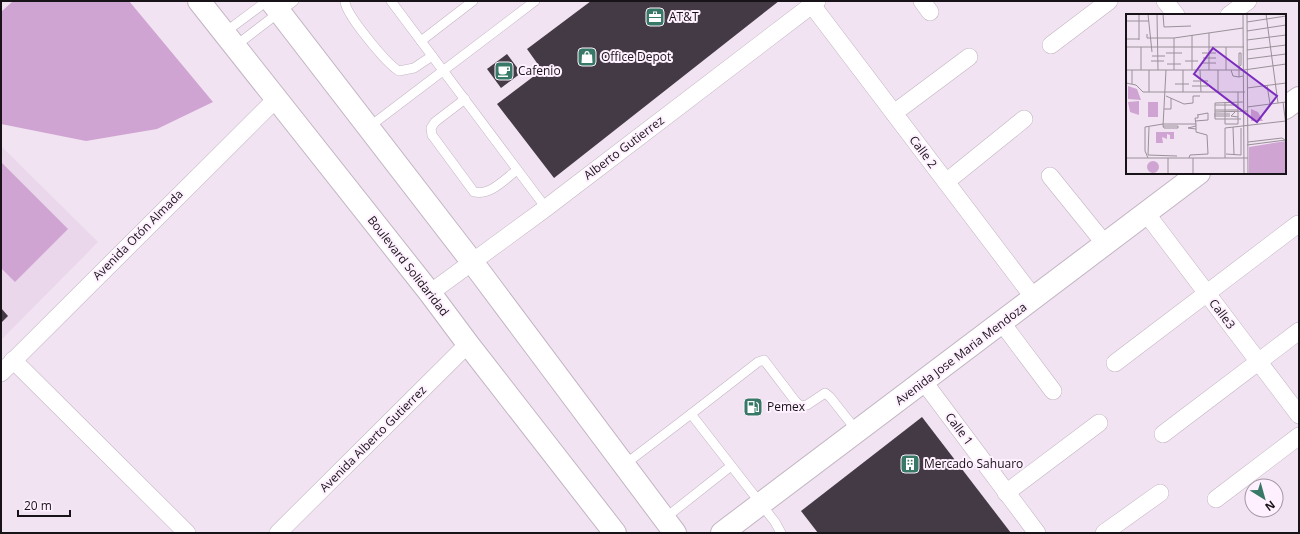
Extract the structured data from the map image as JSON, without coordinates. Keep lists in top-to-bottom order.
{
  "streets": {
    "main road": ["Boulevard Solidaridad", "Avenida Jose Maria Mendoza"],
    "street": [
      "Alberto Gutierrez",
      "Calle 2",
      "Avenida Otón Almada",
      "Calle3",
      "Calle 1",
      "Avenida Alberto Gutierrez"
    ]
  },
  "crossings": [
    ["Alberto Gutierrez", "Calle 2"],
    ["Alberto Gutierrez", "Boulevard Solidaridad"],
    ["Calle 2", "Avenida Jose Maria Mendoza"],
    ["Avenida Otón Almada", "Boulevard Solidaridad"],
    ["Boulevard Solidaridad", "Avenida Alberto Gutierrez"],
    ["Calle3", "Avenida Jose Maria Mendoza"],
    ["Avenida Jose Maria Mendoza", "Calle 1"]
  ],
  "places": {
    "office": ["AT&T"],
    "shop": ["Office Depot"],
    "cafe": ["Cafenio"],
    "fuel station": ["Pemex"],
    "building": ["Mercado Sahuaro"]
  },
  "scale_bar": "20 m",
  "north": "bottom right"
}
